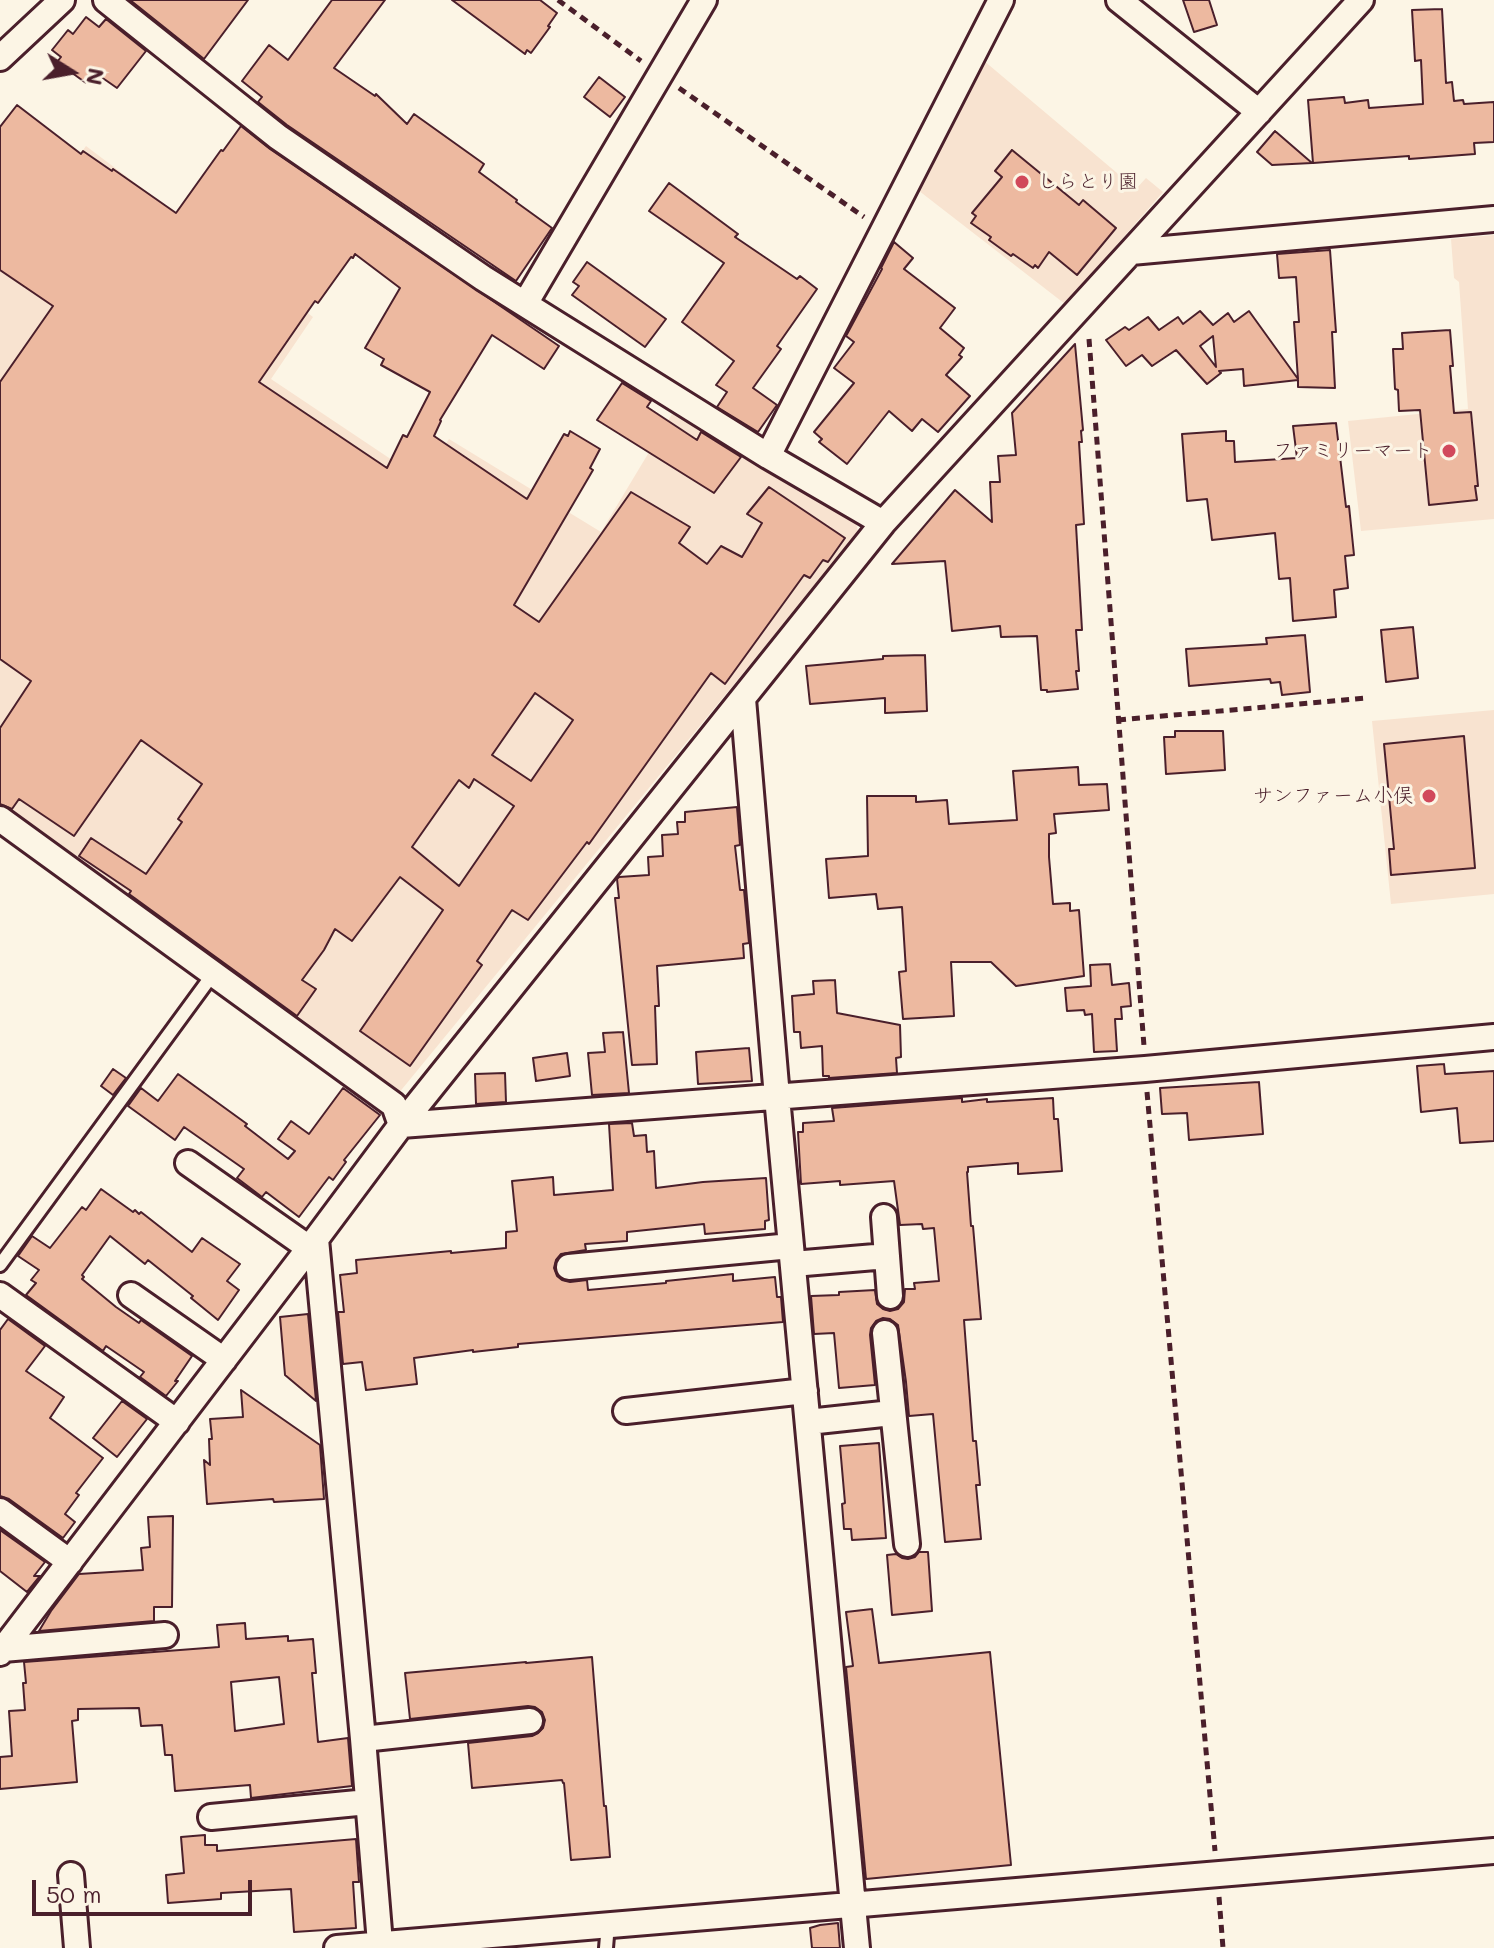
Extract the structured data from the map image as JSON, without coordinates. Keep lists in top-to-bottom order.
{
  "places": ["しらとり園", "ファミリーマート", "サンファーム小俣"],
  "scale_bar": "50 m",
  "north": "right"
}
